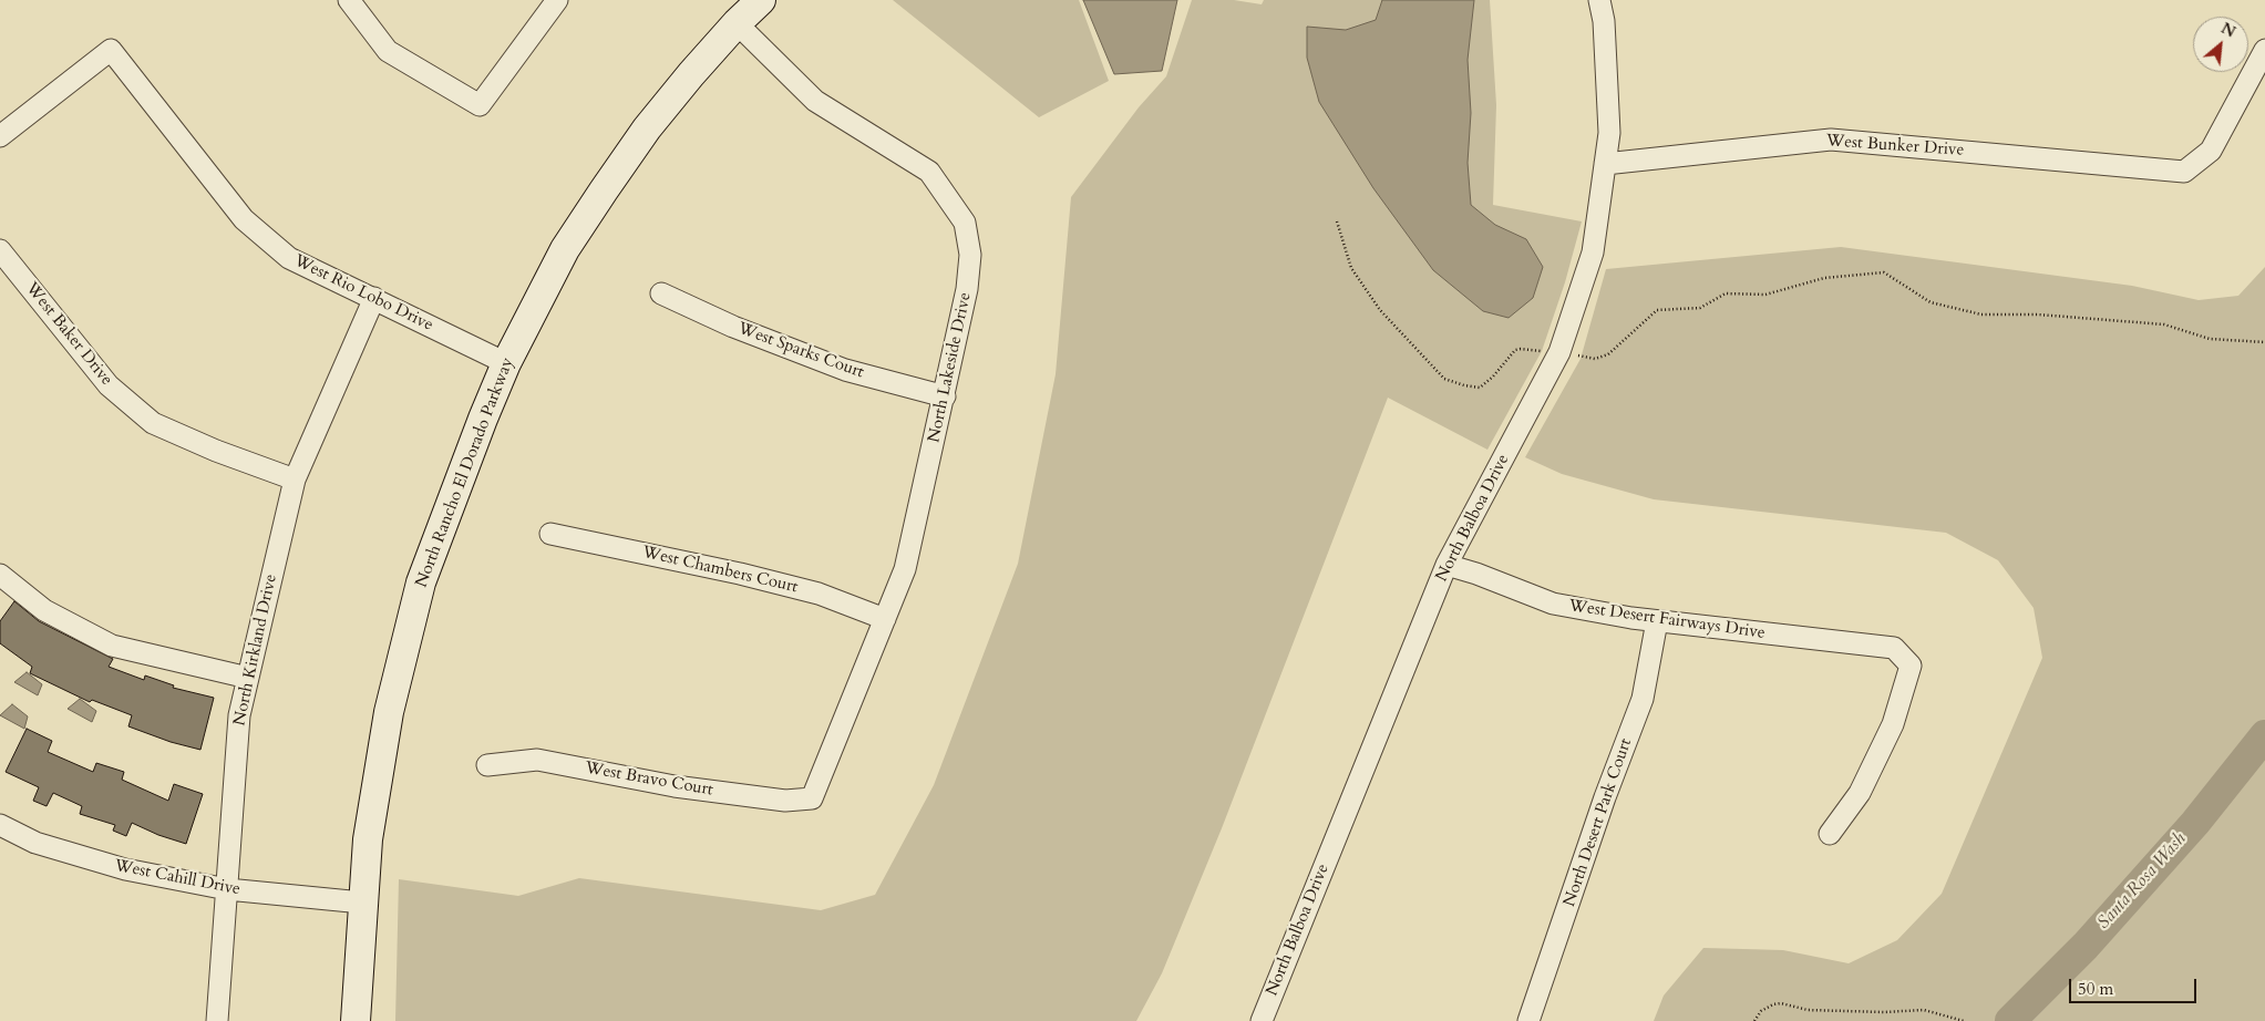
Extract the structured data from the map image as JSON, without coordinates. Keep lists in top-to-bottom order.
{
  "streets": {
    "street": [
      "West Bunker Drive",
      "West Rio Lobo Drive",
      "West Baker Drive",
      "West Sparks Court",
      "North Lakeside Drive",
      "North Rancho El Dorado Parkway",
      "North Balboa Drive",
      "West Chambers Court",
      "West Desert Fairways Drive",
      "North Kirkland Drive",
      "West Bravo Court",
      "North Desert Park Court",
      "West Cahill Drive"
    ]
  },
  "crossings": [
    ["West Bunker Drive", "North Balboa Drive"],
    ["West Rio Lobo Drive", "North Rancho El Dorado Parkway"],
    ["West Rio Lobo Drive", "North Kirkland Drive"],
    ["West Baker Drive", "North Kirkland Drive"],
    ["West Sparks Court", "North Lakeside Drive"],
    ["North Lakeside Drive", "North Rancho El Dorado Parkway"],
    ["North Lakeside Drive", "West Chambers Court"],
    ["North Lakeside Drive", "West Bravo Court"],
    ["North Rancho El Dorado Parkway", "West Cahill Drive"],
    ["North Balboa Drive", "West Desert Fairways Drive"],
    ["West Desert Fairways Drive", "North Desert Park Court"],
    ["North Kirkland Drive", "West Cahill Drive"]
  ],
  "water": ["Santa Rosa Wash"],
  "scale_bar": "50 m",
  "north": "top right"
}
